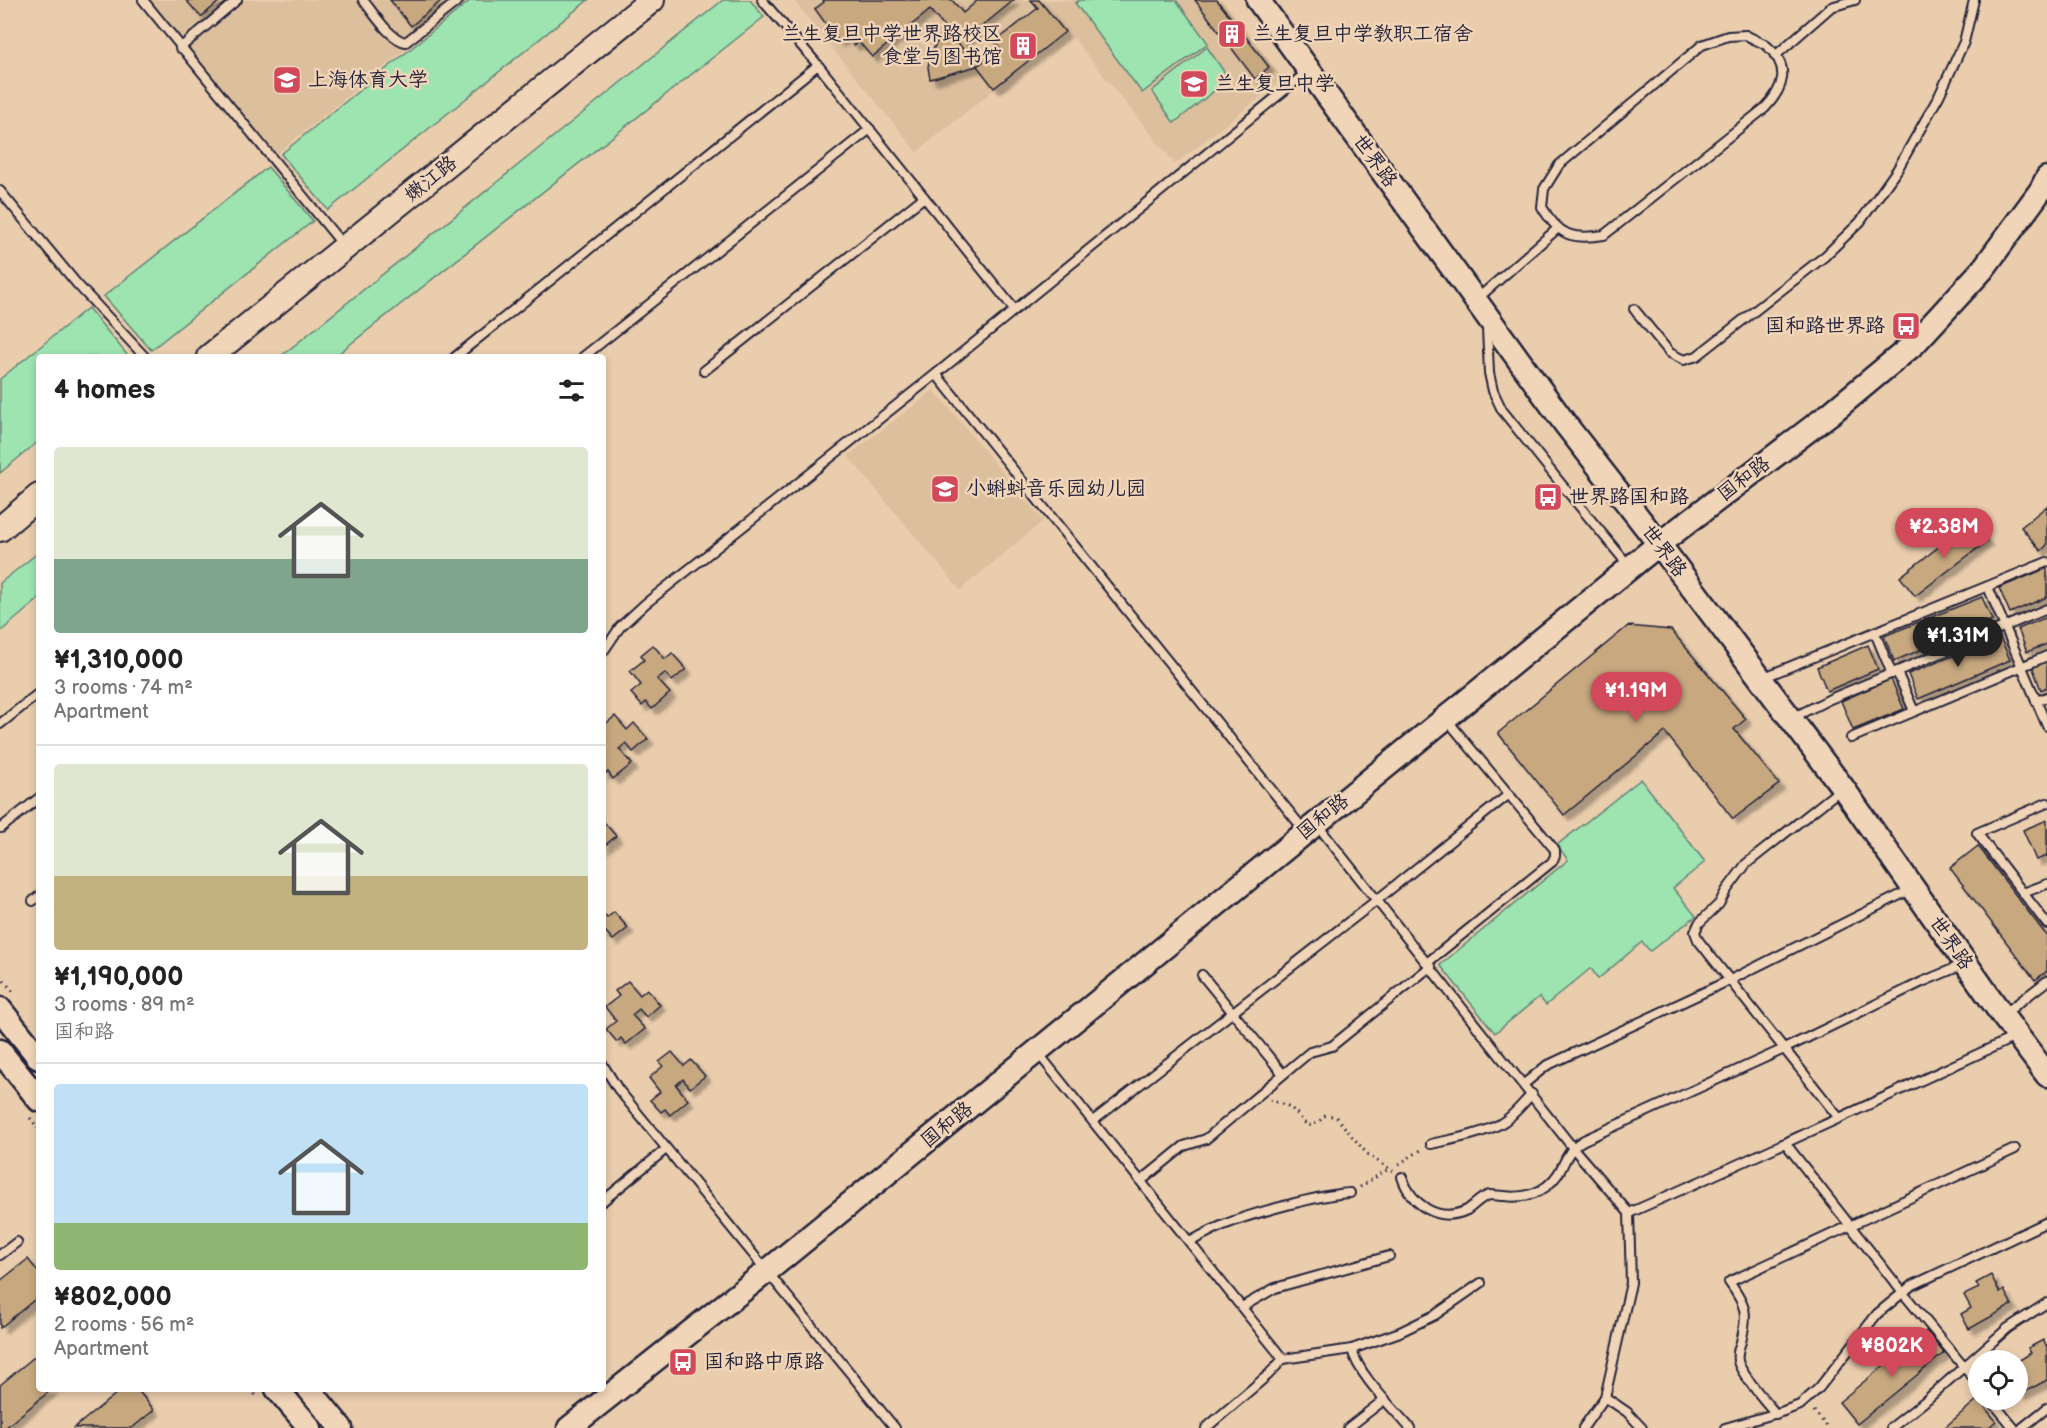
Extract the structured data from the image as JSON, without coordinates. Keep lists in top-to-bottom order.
{
  "streets": {
    "main road": ["嫩江路"],
    "street": ["世界路", "国和路"]
  },
  "crossings": [
    ["世界路", "国和路"]
  ],
  "places": {
    "building": ["兰生复旦中学教职工宿舍", "兰生复旦中学世界路校区 食堂与图书馆"],
    "school or university": ["上海体育大学", "兰生复旦中学", "小蝌蚪音乐园幼儿园"],
    "bus stop": ["国和路世界路", "世界路国和路", "国和路中原路"]
  },
  "page": {
    "heading": "4 homes",
    "list": [
      {
        "name": "¥1,310,000",
        "note": "3 rooms · 74 m² · Apartment"
      },
      {
        "name": "¥1,190,000",
        "note": "3 rooms · 89 m² · 国和路"
      },
      {
        "name": "¥802,000",
        "note": "2 rooms · 56 m² · Apartment"
      }
    ],
    "price": [
      "¥2.38M",
      "¥1.31M",
      "¥1.19M",
      "¥802K"
    ]
  }
}
